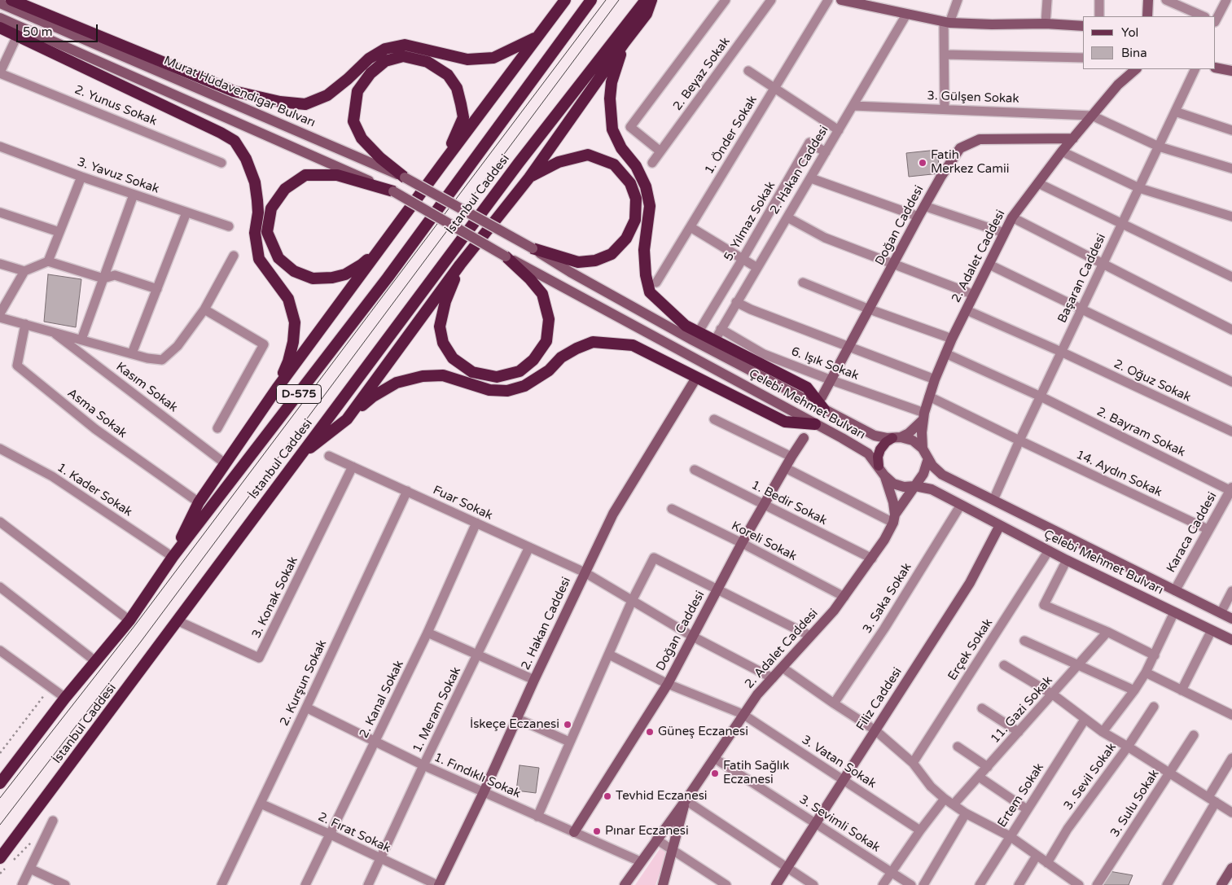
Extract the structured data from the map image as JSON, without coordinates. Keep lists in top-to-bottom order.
{
  "streets": {
    "highway": ["İstanbul Caddesi", "D-575"],
    "main road": [
      "Murat Hüdavendigar Bulvarı",
      "2. Hakan Caddesi",
      "Doğan Caddesi",
      "2. Adalet Caddesi",
      "Çelebi Mehmet Bulvarı",
      "Filiz Caddesi"
    ],
    "street": [
      "2. Beyaz Sokak",
      "3. Gülşen Sokak",
      "2. Yunus Sokak",
      "1. Önder Sokak",
      "3. Yavuz Sokak",
      "5. Yılmaz Sokak",
      "Başaran Caddesi",
      "6. Işık Sokak",
      "2. Oğuz Sokak",
      "Kasım Sokak",
      "Asma Sokak",
      "2. Bayram Sokak",
      "14. Aydın Sokak",
      "1. Kader Sokak",
      "Fuar Sokak",
      "1. Bedir Sokak",
      "Karaca Caddesi",
      "Koreli Sokak",
      "3. Konak Sokak",
      "3. Saka Sokak",
      "Erçek Sokak",
      "2. Kurşun Sokak",
      "2. Kanal Sokak",
      "1. Meram Sokak",
      "11. Gazi Sokak",
      "3. Vatan Sokak",
      "1. Fındıklı Sokak",
      "3. Sevil Sokak",
      "Ertem Sokak",
      "3. Sulu Sokak",
      "3. Sevimli Sokak",
      "2. Fırat Sokak"
    ]
  },
  "crossings": [
    ["Murat Hüdavendigar Bulvarı", "Çelebi Mehmet Bulvarı"],
    ["3. Gülşen Sokak", "2. Hakan Caddesi"],
    ["3. Gülşen Sokak", "2. Adalet Caddesi"],
    ["2. Hakan Caddesi", "5. Yılmaz Sokak"],
    ["2. Hakan Caddesi", "6. Işık Sokak"],
    ["2. Hakan Caddesi", "Fuar Sokak"],
    ["2. Hakan Caddesi", "1. Fındıklı Sokak"],
    ["2. Hakan Caddesi", "2. Fırat Sokak"],
    ["İstanbul Caddesi", "1. Kader Sokak"],
    ["İstanbul Caddesi", "3. Konak Sokak"],
    ["Doğan Caddesi", "2. Adalet Caddesi"],
    ["Doğan Caddesi", "6. Işık Sokak"],
    ["Doğan Caddesi", "Fuar Sokak"],
    ["Doğan Caddesi", "1. Bedir Sokak"],
    ["Doğan Caddesi", "Koreli Sokak"],
    ["Doğan Caddesi", "3. Vatan Sokak"],
    ["Doğan Caddesi", "1. Fındıklı Sokak"],
    ["2. Adalet Caddesi", "6. Işık Sokak"],
    ["2. Adalet Caddesi", "2. Oğuz Sokak"],
    ["2. Adalet Caddesi", "Çelebi Mehmet Bulvarı"],
    ["2. Adalet Caddesi", "2. Bayram Sokak"],
    ["2. Adalet Caddesi", "14. Aydın Sokak"],
    ["2. Adalet Caddesi", "Fuar Sokak"],
    ["2. Adalet Caddesi", "1. Bedir Sokak"],
    ["2. Adalet Caddesi", "Koreli Sokak"],
    ["2. Adalet Caddesi", "3. Vatan Sokak"],
    ["2. Adalet Caddesi", "1. Fındıklı Sokak"],
    ["2. Adalet Caddesi", "3. Sevimli Sokak"],
    ["Başaran Caddesi", "2. Oğuz Sokak"],
    ["Başaran Caddesi", "Çelebi Mehmet Bulvarı"],
    ["Başaran Caddesi", "2. Bayram Sokak"],
    ["Başaran Caddesi", "14. Aydın Sokak"],
    ["Çelebi Mehmet Bulvarı", "Karaca Caddesi"],
    ["Çelebi Mehmet Bulvarı", "3. Saka Sokak"],
    ["Çelebi Mehmet Bulvarı", "Erçek Sokak"],
    ["Çelebi Mehmet Bulvarı", "Filiz Caddesi"],
    ["2. Bayram Sokak", "Karaca Caddesi"],
    ["14. Aydın Sokak", "Karaca Caddesi"],
    ["Fuar Sokak", "3. Konak Sokak"],
    ["Fuar Sokak", "2. Kurşun Sokak"],
    ["Fuar Sokak", "2. Kanal Sokak"],
    ["Fuar Sokak", "1. Meram Sokak"],
    ["2. Kurşun Sokak", "1. Fındıklı Sokak"],
    ["2. Kurşun Sokak", "2. Fırat Sokak"],
    ["2. Kanal Sokak", "1. Fındıklı Sokak"],
    ["2. Kanal Sokak", "2. Fırat Sokak"],
    ["Filiz Caddesi", "3. Vatan Sokak"],
    ["Filiz Caddesi", "3. Sevimli Sokak"],
    ["1. Meram Sokak", "1. Fındıklı Sokak"],
    ["1. Meram Sokak", "2. Fırat Sokak"]
  ],
  "places": [
    "Fatih Merkez Camii",
    "İskeçe Eczanesi",
    "Güneş Eczanesi",
    "Fatih Sağlık Eczanesi",
    "Tevhid Eczanesi",
    "Pınar Eczanesi"
  ],
  "legend": ["Yol", "Bina"],
  "scale_bar": "50 m"
}
